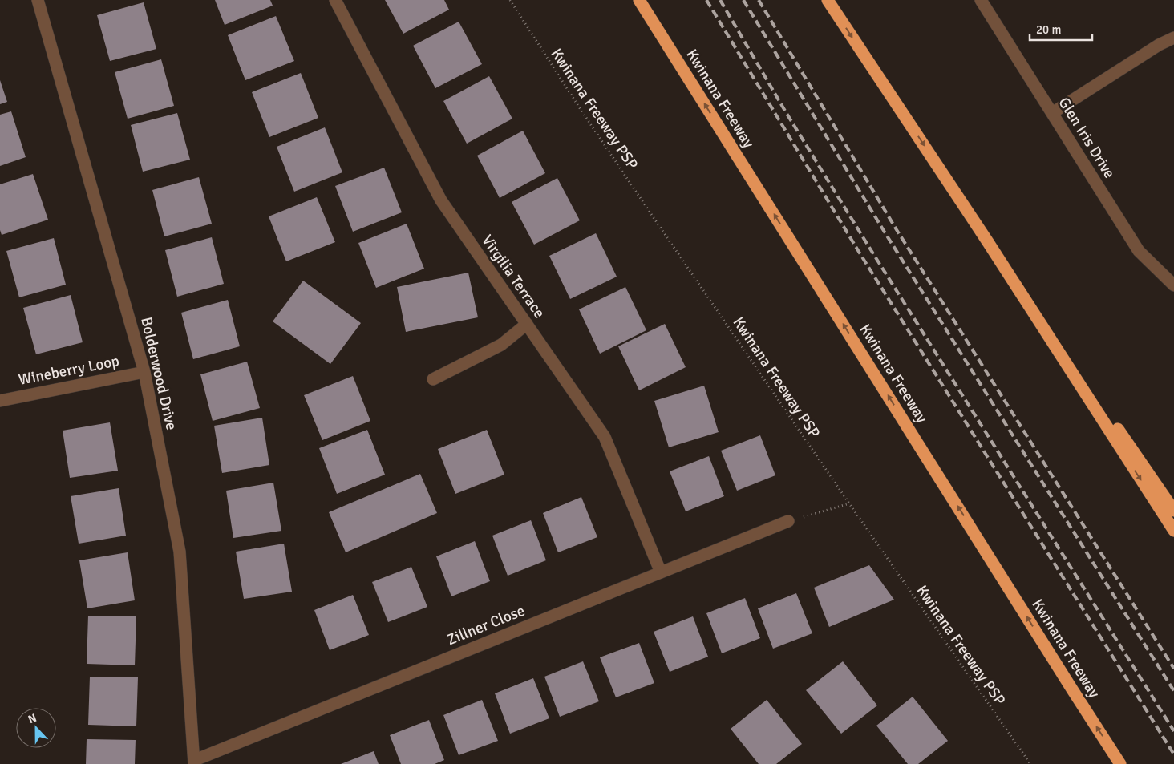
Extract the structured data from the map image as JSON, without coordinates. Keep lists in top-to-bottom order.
{
  "streets": {
    "highway": ["Kwinana Freeway"],
    "street": [
      "Glen Iris Drive",
      "Virgilia Terrace",
      "Wineberry Loop",
      "Bolderwood Drive",
      "Zillner Close"
    ],
    "path": ["Kwinana Freeway PSP"]
  },
  "crossings": [
    ["Virgilia Terrace", "Zillner Close"],
    ["Wineberry Loop", "Bolderwood Drive"],
    ["Bolderwood Drive", "Zillner Close"]
  ],
  "one_way": ["Kwinana Freeway"],
  "scale_bar": "20 m",
  "north": "top"
}
